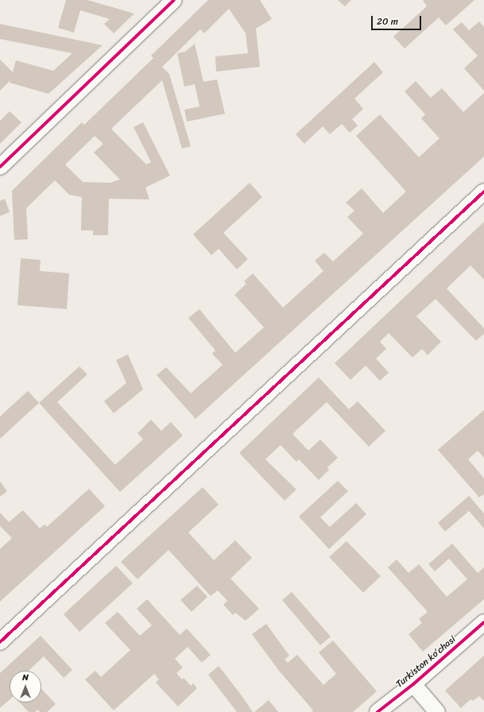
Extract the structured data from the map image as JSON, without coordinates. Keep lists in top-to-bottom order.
{
  "streets": {
    "street": ["Turkiston koʻchasi"]
  },
  "scale_bar": "20 m",
  "north": "top"
}
